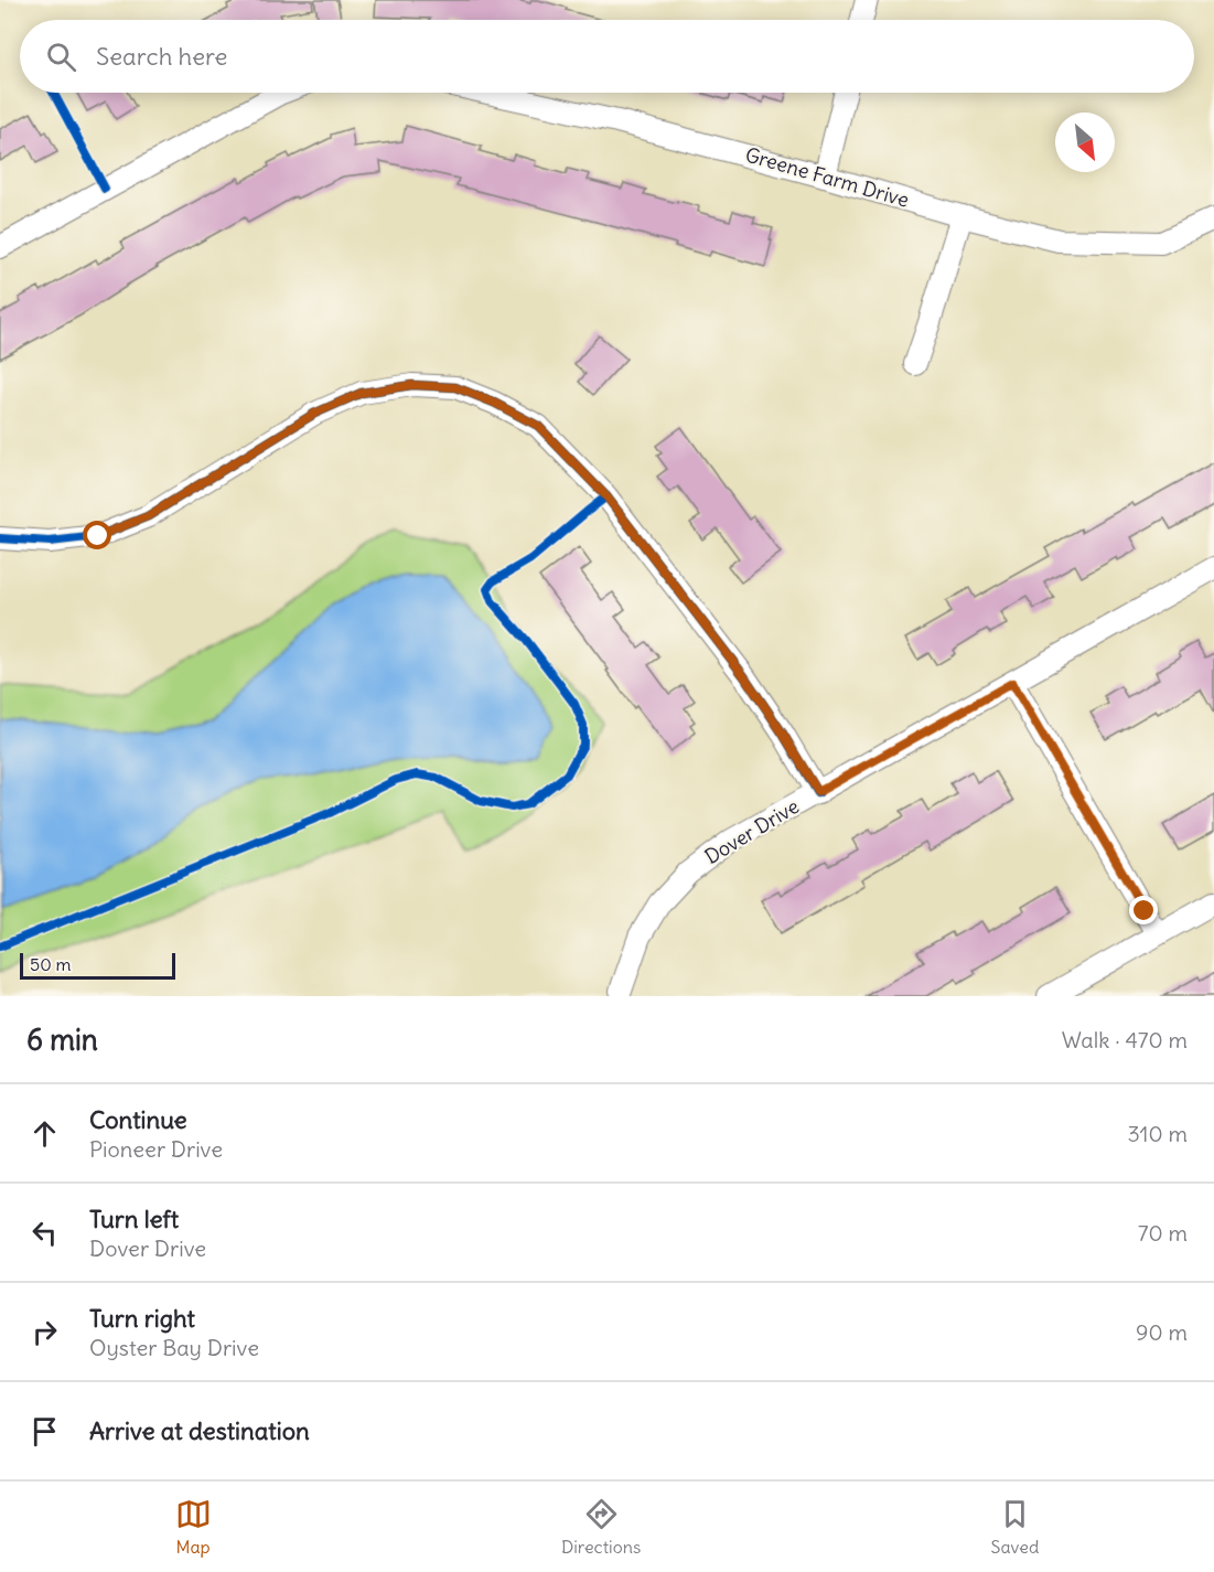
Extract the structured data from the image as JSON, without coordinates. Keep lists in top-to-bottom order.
{
  "streets": {
    "street": ["Greene Farm Drive", "Dover Drive"]
  },
  "scale_bar": "50 m",
  "north": "bottom right",
  "page": {
    "search": "Search here",
    "scale": "50 m",
    "heading": ["6 min", "Walk · 470 m"],
    "list": [
      ["Continue", "Pioneer Drive", "310 m"],
      ["Turn left", "Dover Drive", "70 m"],
      ["Turn right", "Oyster Bay Drive", "90 m"],
      "Arrive at destination"
    ],
    "nav": ["Map", "Directions", "Saved"]
  }
}
